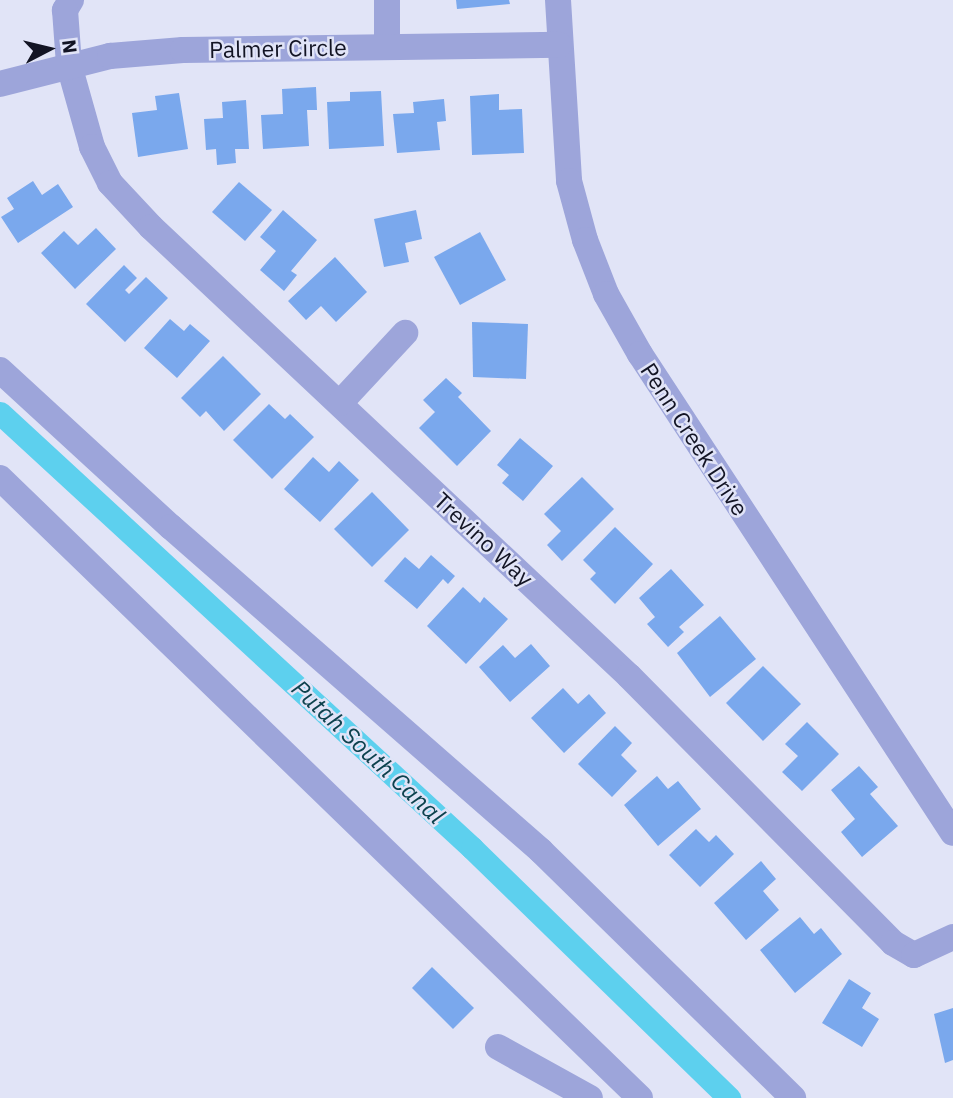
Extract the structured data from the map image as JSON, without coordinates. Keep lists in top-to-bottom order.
{
  "streets": {
    "street": ["Palmer Circle", "Penn Creek Drive", "Trevino Way"]
  },
  "crossings": [
    ["Palmer Circle", "Penn Creek Drive"],
    ["Palmer Circle", "Trevino Way"]
  ],
  "water": ["Putah South Canal"],
  "north": "right"
}
